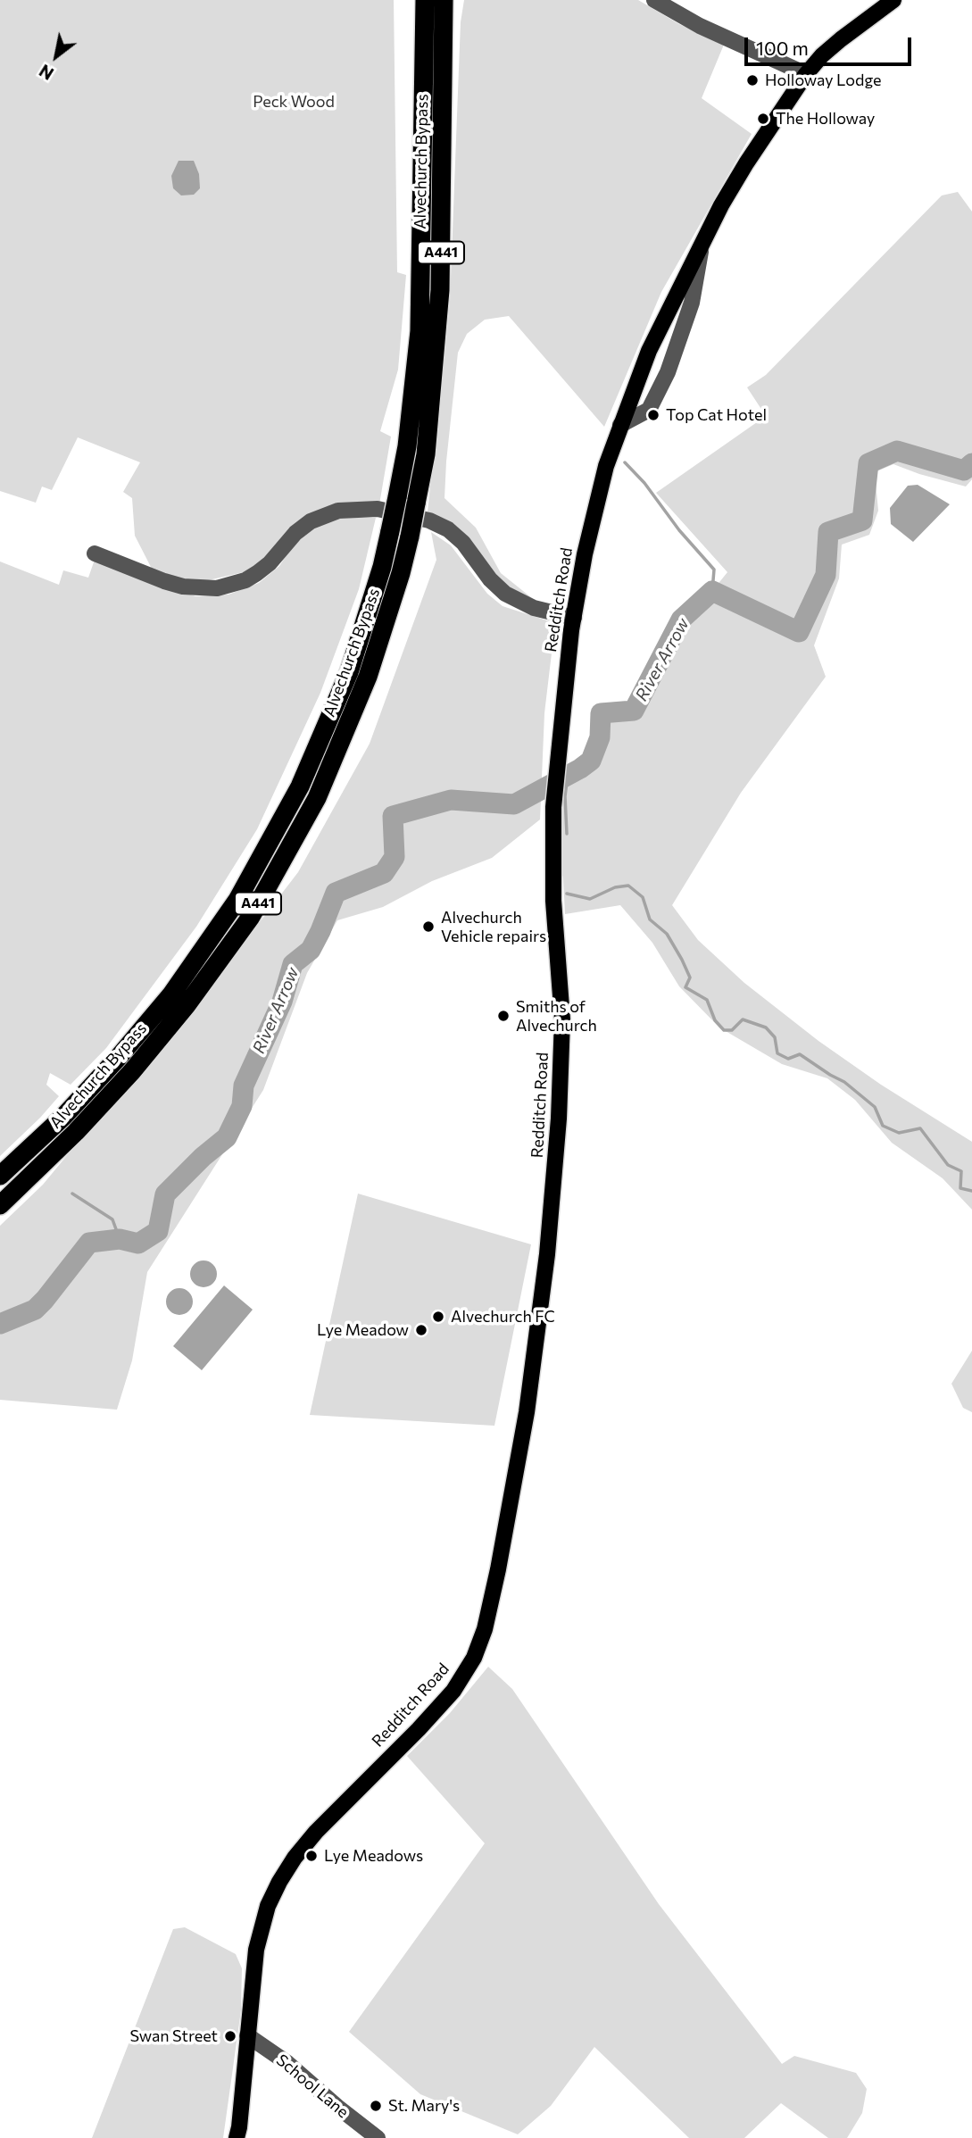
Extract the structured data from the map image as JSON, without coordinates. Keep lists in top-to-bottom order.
{
  "streets": {
    "highway": ["Alvechurch Bypass", "A441"],
    "main road": ["Redditch Road"],
    "street": ["School Lane"]
  },
  "crossings": [
    ["Redditch Road", "School Lane"]
  ],
  "water": ["River Arrow"],
  "parks": ["Peck Wood"],
  "places": [
    "Holloway Lodge",
    "The Holloway",
    "Top Cat Hotel",
    "Alvechurch Vehicle repairs",
    "Smiths of Alvechurch",
    "Alvechurch FC",
    "Lye Meadow",
    "Lye Meadows",
    "Swan Street",
    "St. Mary's"
  ],
  "scale_bar": "100 m",
  "north": "bottom left"
}
